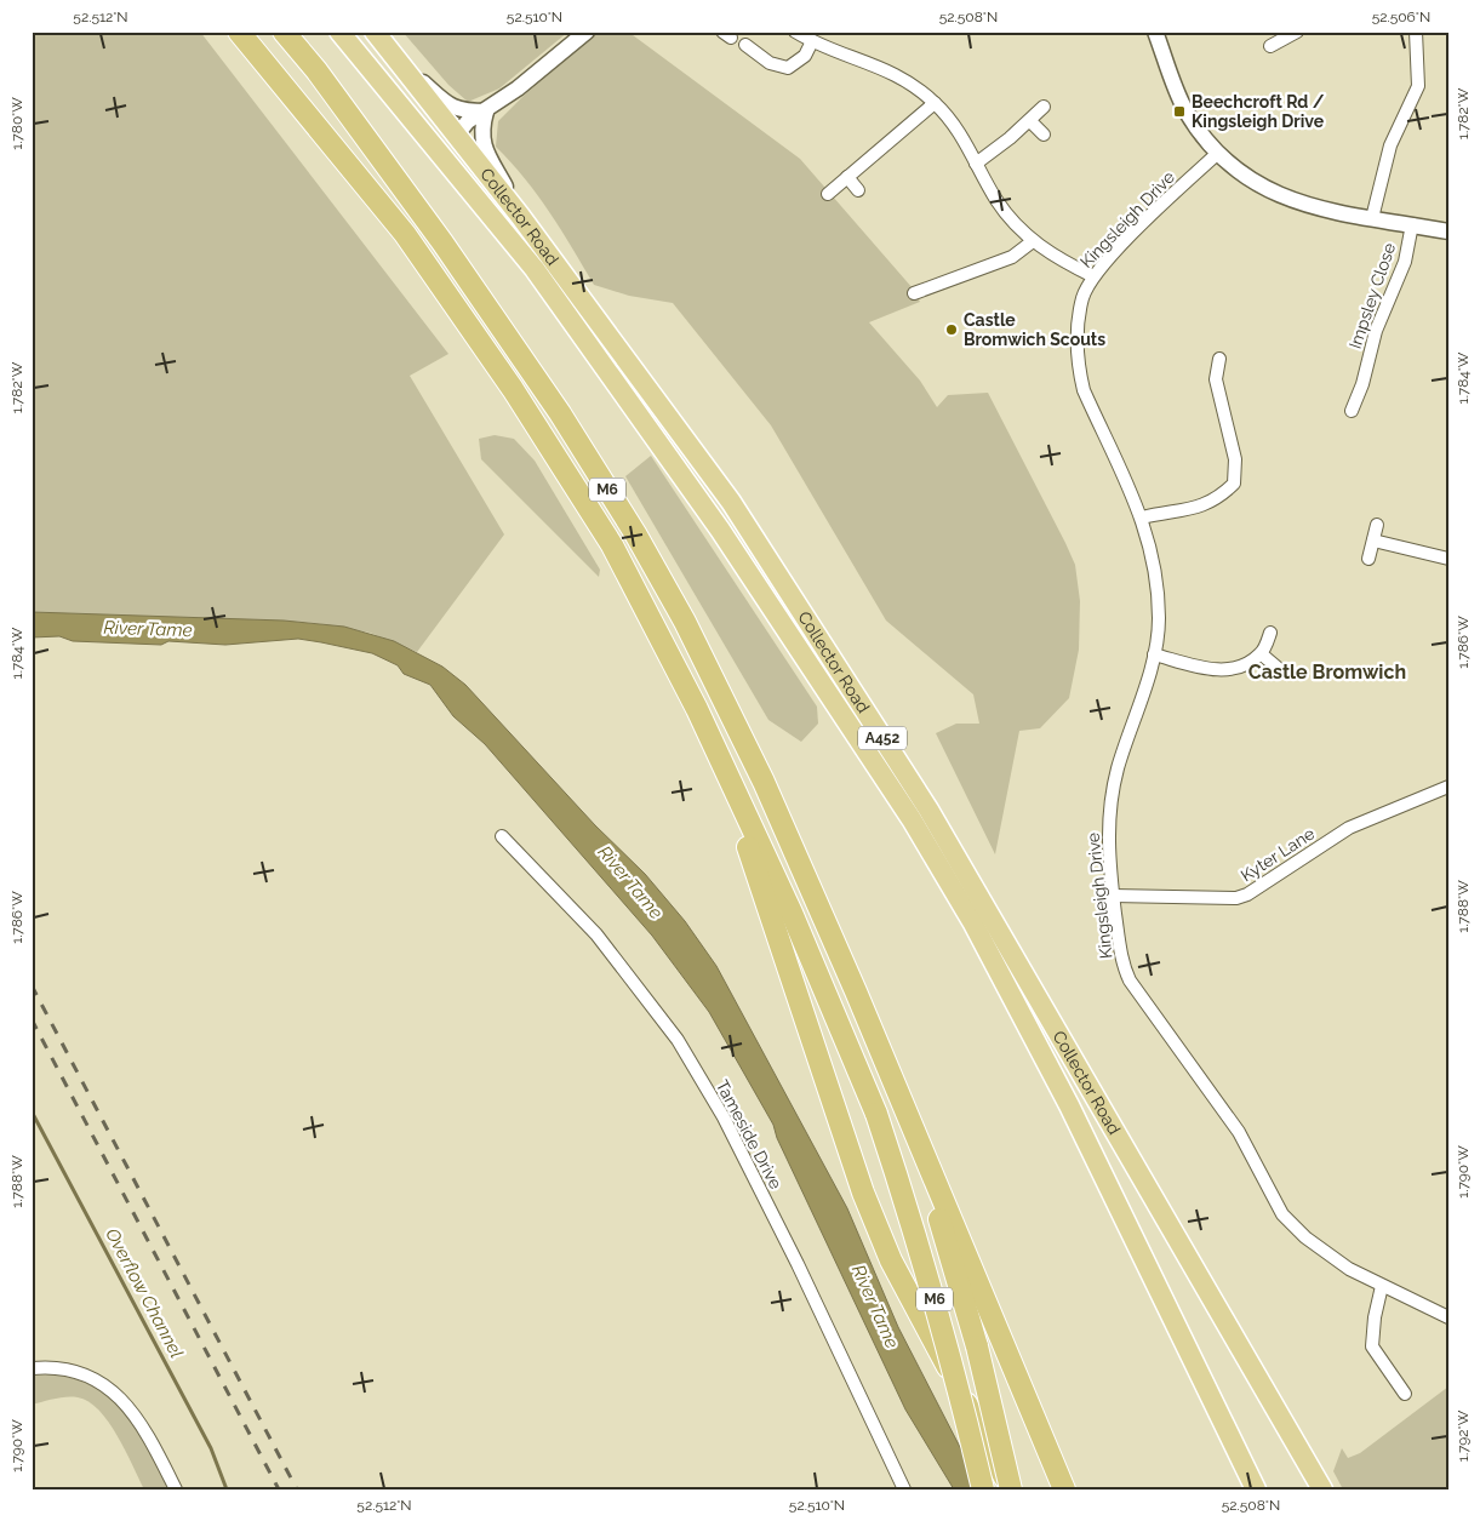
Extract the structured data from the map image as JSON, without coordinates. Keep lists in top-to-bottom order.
{
  "streets": {
    "highway": ["Collector Road", "M6", "A452"],
    "street": [
      "Kingsleigh Drive",
      "Impsley Close",
      "Kyter Lane",
      "Tameside Drive"
    ]
  },
  "crossings": [
    ["Kingsleigh Drive", "Kyter Lane"]
  ],
  "districts": ["Castle Bromwich"],
  "water": ["River Tame", "Overflow Channel"],
  "places": {
    "transit": ["Beechcroft Rd / Kingsleigh Drive"],
    "other": ["Castle Bromwich Scouts"]
  },
  "coordinates": [
    "52.512°N",
    "52.510°N",
    "52.508°N",
    "52.506°N",
    "1.782°W",
    "1.780°W",
    "1.784°W",
    "1.786°W",
    "1.788°W",
    "1.790°W",
    "1.792°W"
  ]
}
